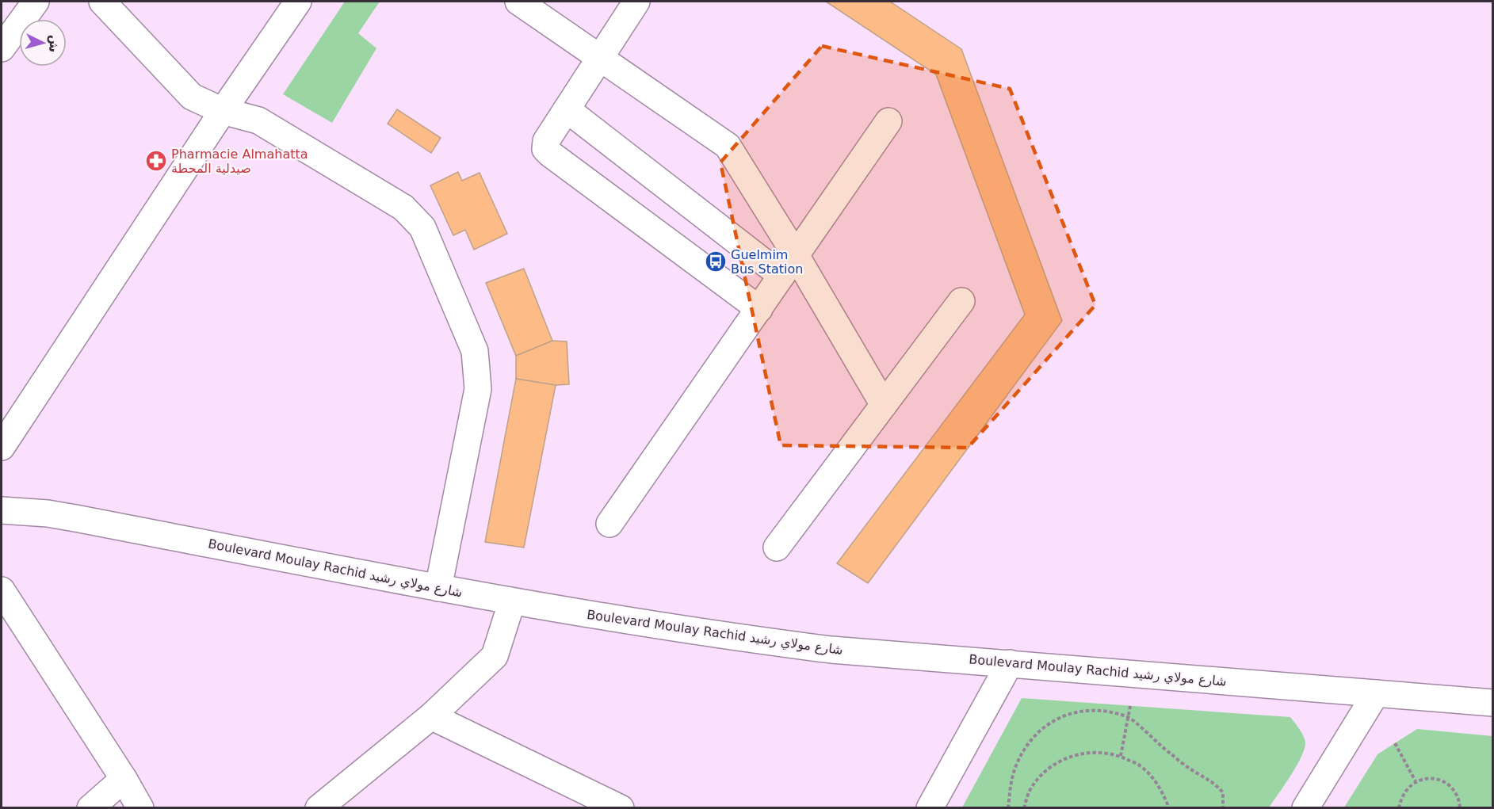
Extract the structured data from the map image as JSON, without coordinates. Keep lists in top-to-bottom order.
{
  "streets": {
    "street": ["Boulevard Moulay Rachid شارع مولاي رشيد"]
  },
  "places": {
    "pharmacy": ["Pharmacie Almahatta صيدلية المحطة"],
    "bus stop": ["Guelmim Bus Station"]
  },
  "north": "right"
}
